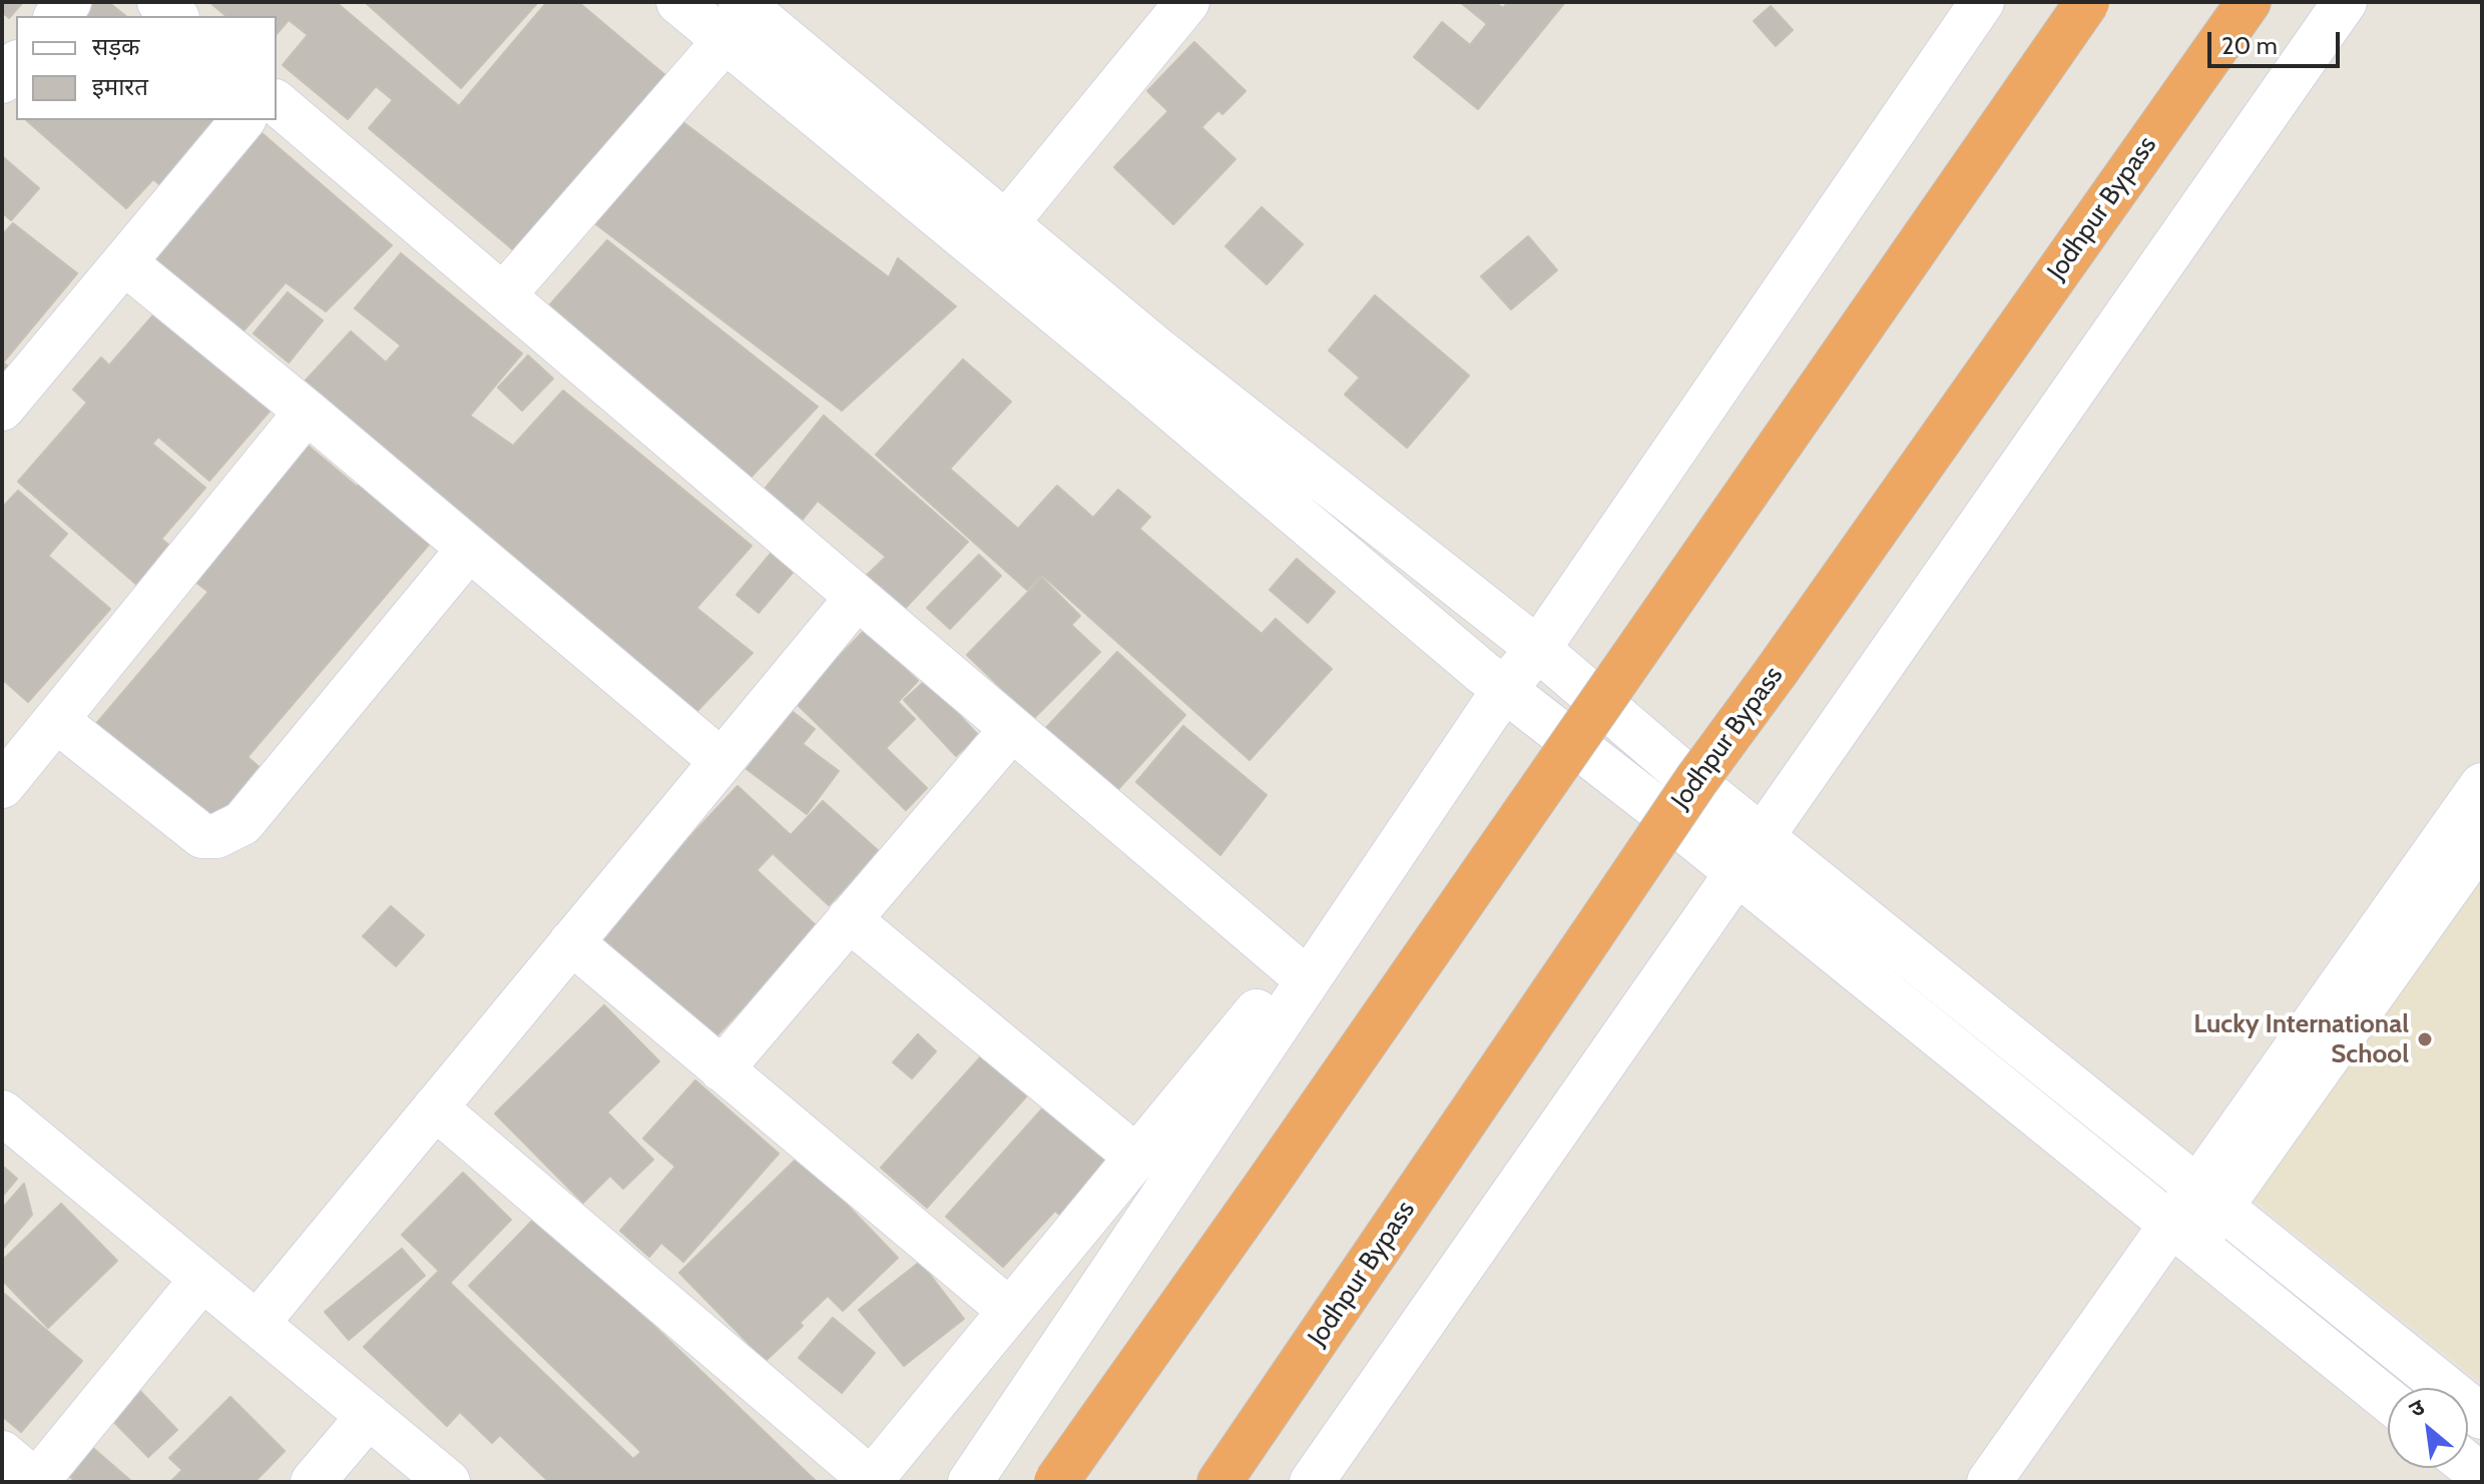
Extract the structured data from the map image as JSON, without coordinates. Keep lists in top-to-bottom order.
{
  "streets": {
    "highway": ["Jodhpur Bypass"]
  },
  "places": ["Lucky International School"],
  "legend": ["सड़क", "इमारत"],
  "scale_bar": "20 m",
  "north": "top left"
}
